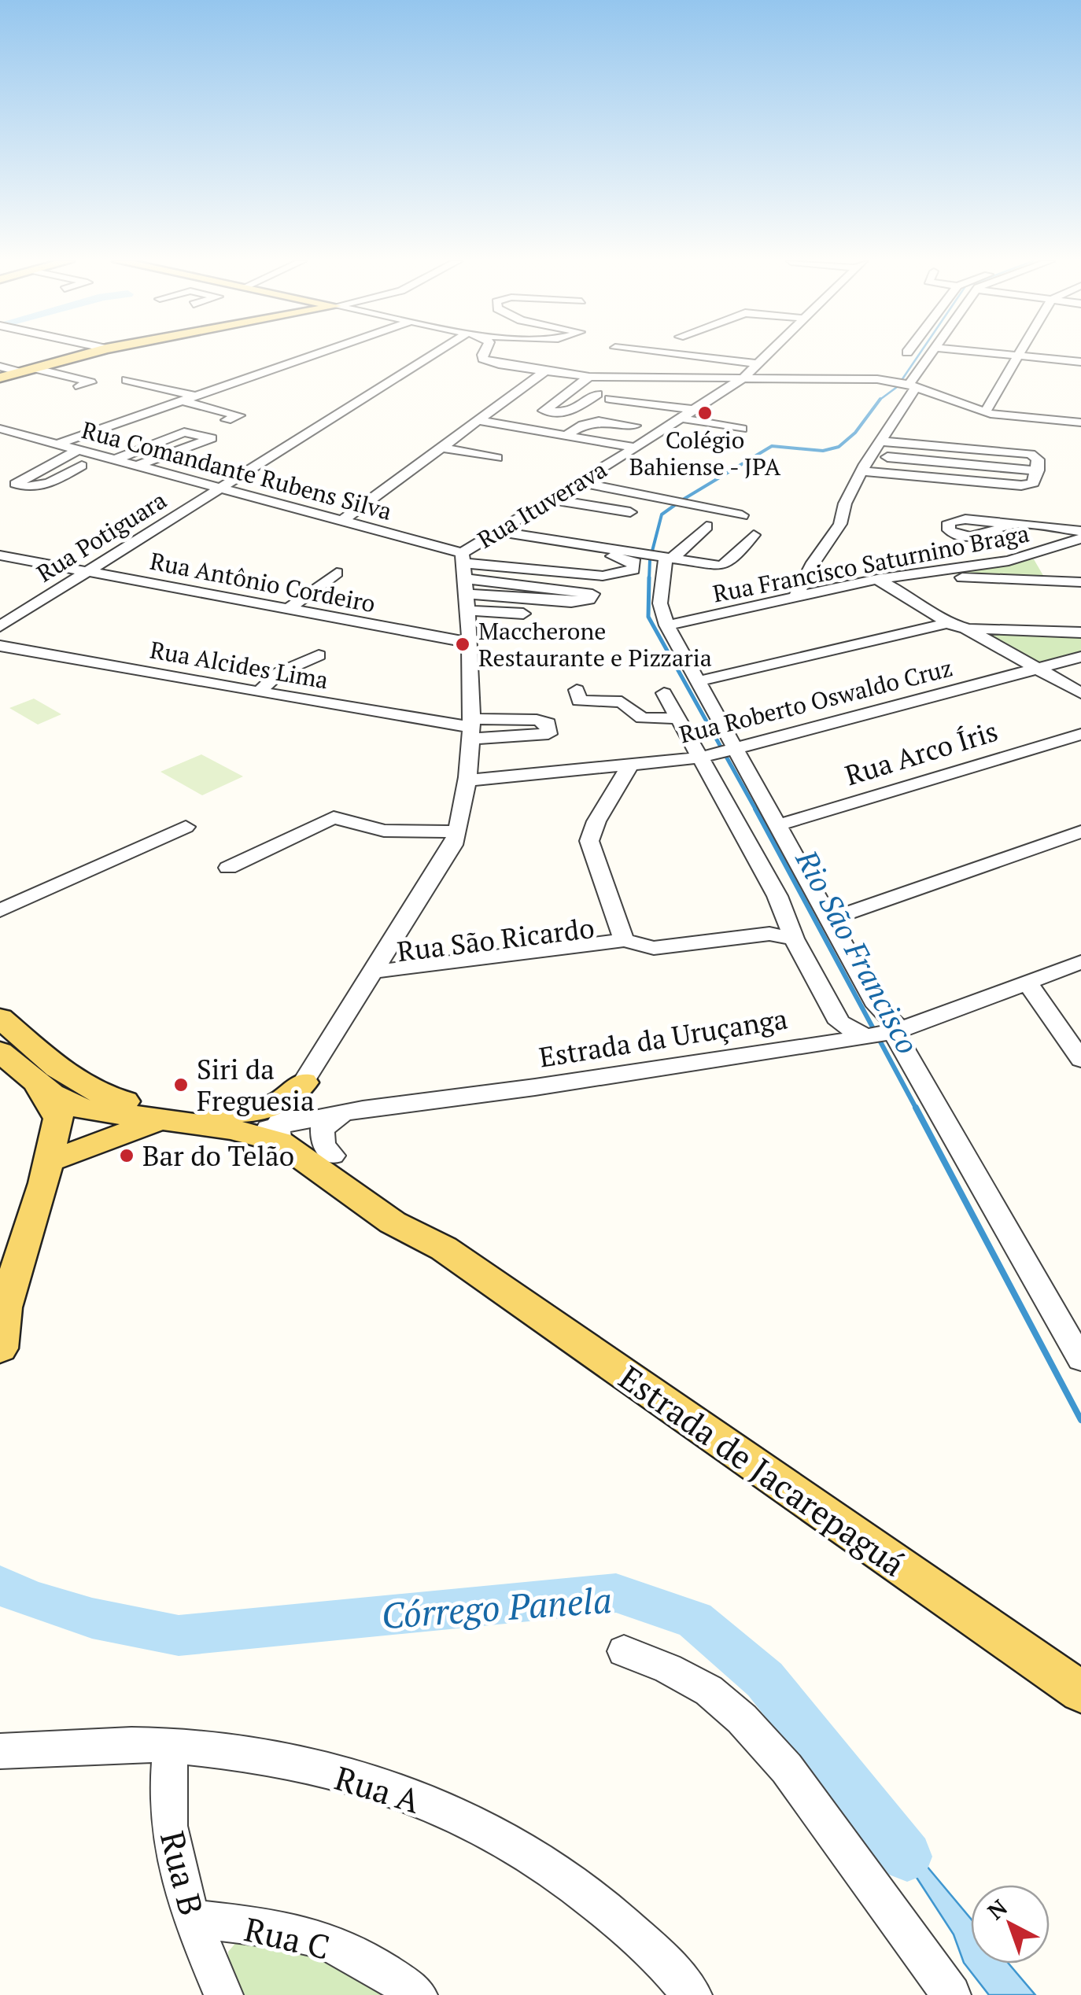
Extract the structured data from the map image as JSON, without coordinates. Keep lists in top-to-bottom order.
{
  "streets": {
    "main road": ["Estrada de Jacarepaguá"],
    "street": [
      "Rua Comandante Rubens Silva",
      "Rua Ituverava",
      "Rua Potiguara",
      "Rua Francisco Saturnino Braga",
      "Rua Antônio Cordeiro",
      "Rua Alcides Lima",
      "Rua Roberto Oswaldo Cruz",
      "Rua Arco Íris",
      "Rua São Ricardo",
      "Estrada da Uruçanga",
      "Rua A",
      "Rua B",
      "Rua C"
    ]
  },
  "crossings": [
    ["Rua Comandante Rubens Silva", "Rua Ituverava"],
    ["Rua Comandante Rubens Silva", "Rua Potiguara"],
    ["Rua Potiguara", "Rua Antônio Cordeiro"],
    ["Estrada da Uruçanga", "Estrada de Jacarepaguá"],
    ["Rua A", "Rua B"],
    ["Rua B", "Rua C"]
  ],
  "water": ["Rio São Francisco", "Córrego Panela"],
  "places": [
    "Colégio Bahiense - JPA",
    "Maccherone Restaurante e Pizzaria",
    "Siri da Freguesia",
    "Bar do Telão"
  ],
  "north": "top left"
}
